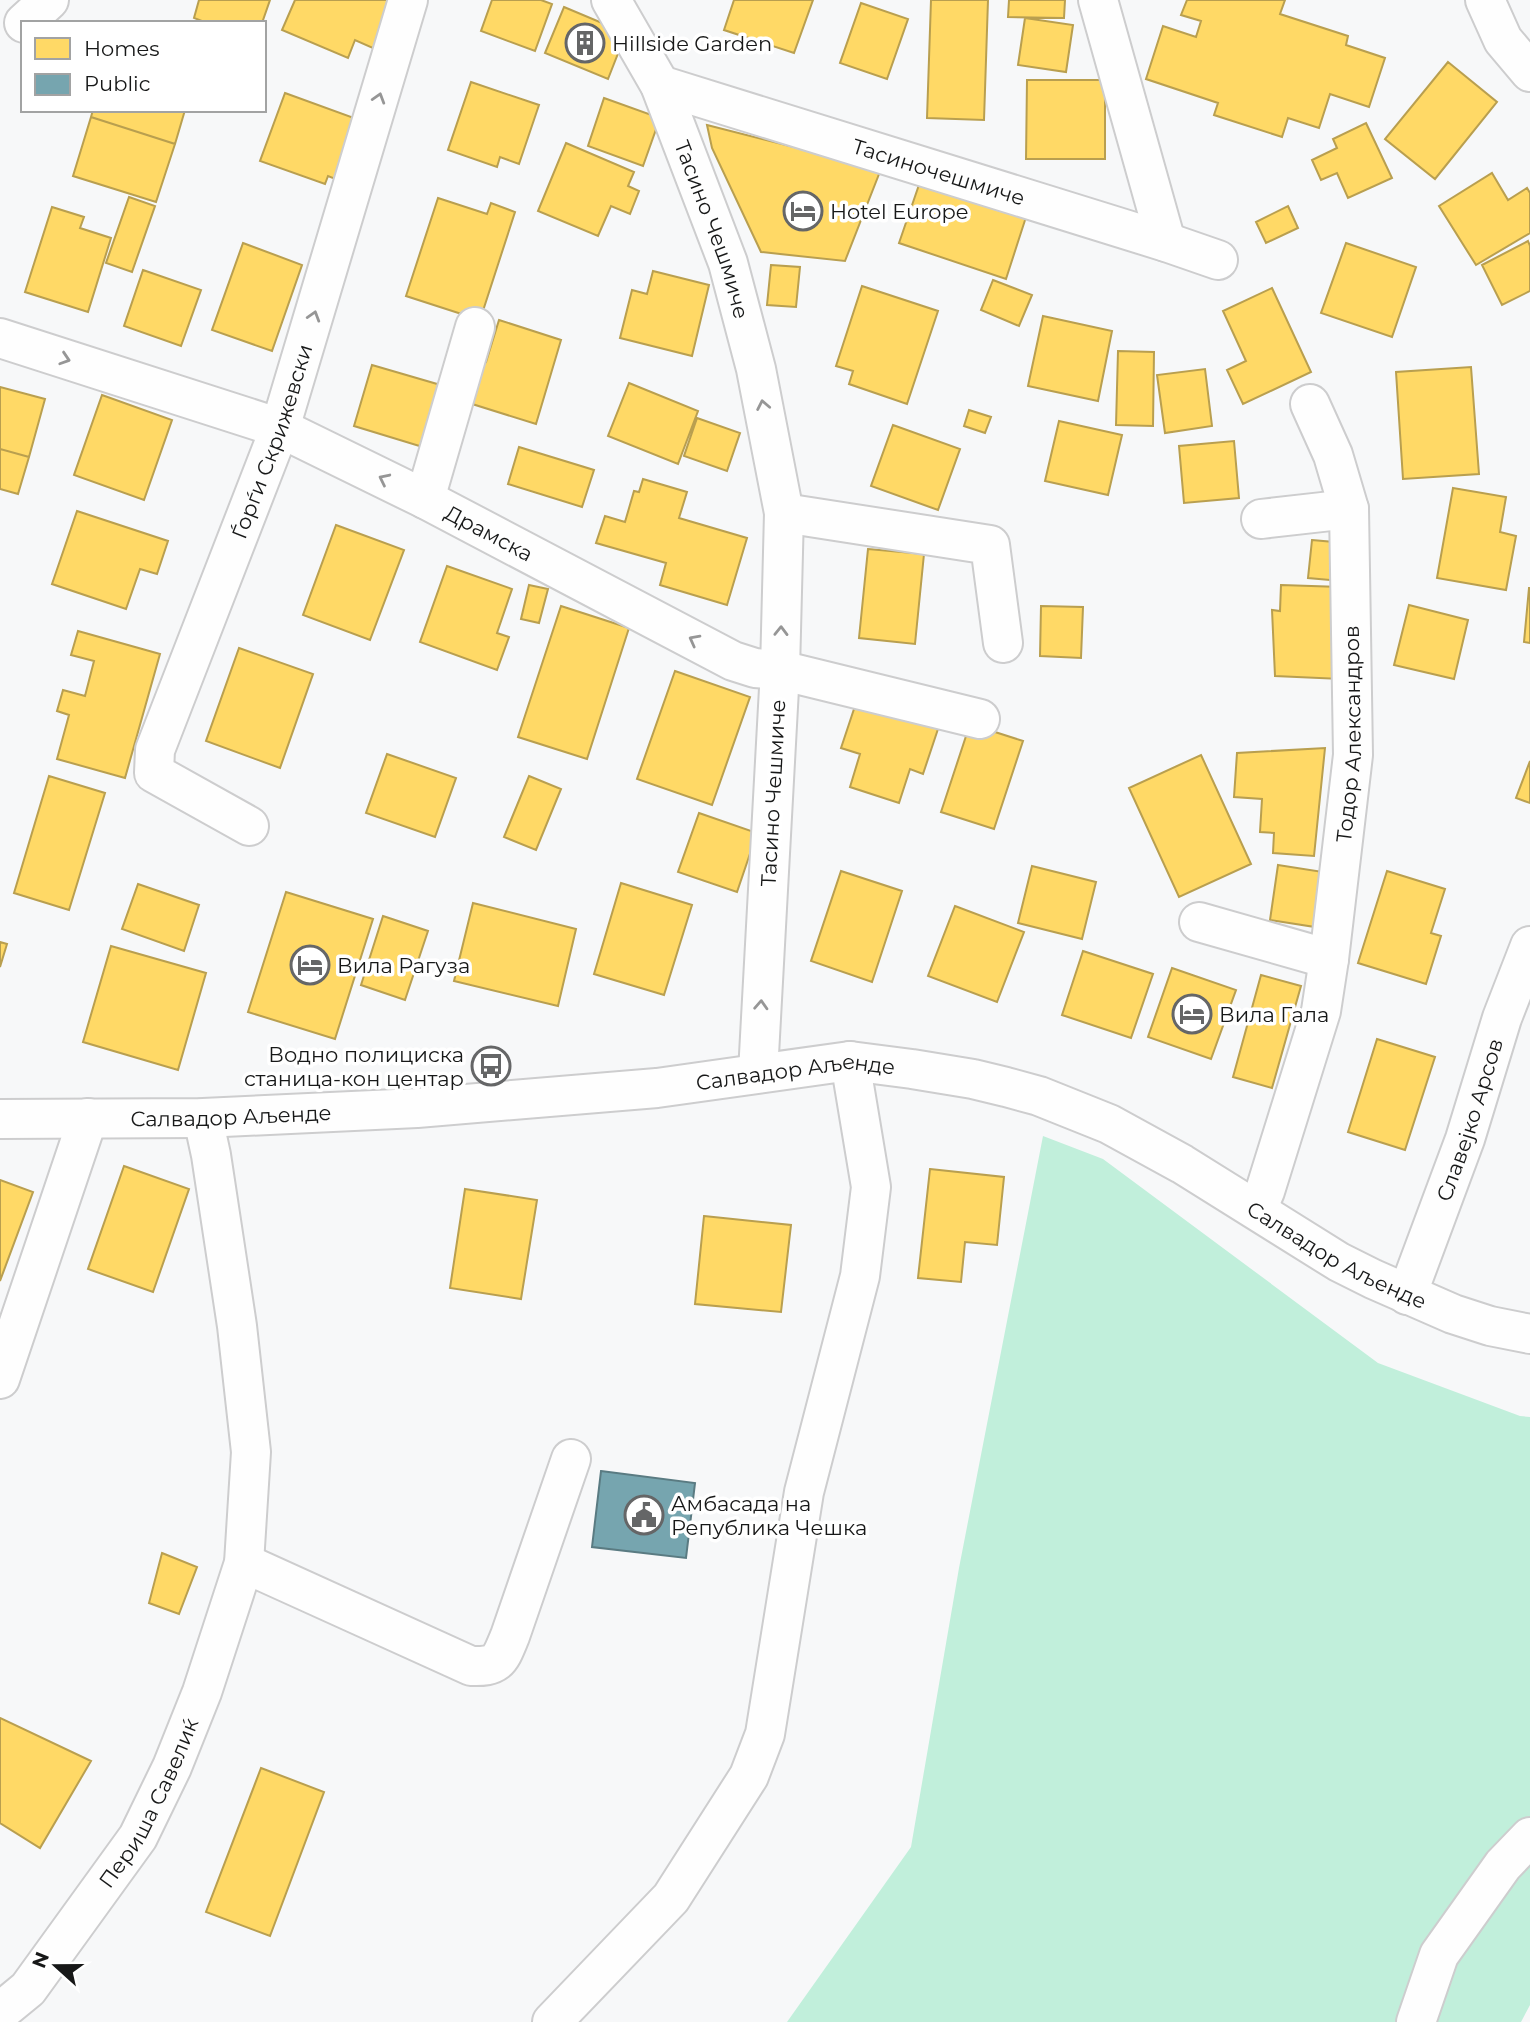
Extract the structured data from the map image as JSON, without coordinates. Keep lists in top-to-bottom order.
{
  "streets": {
    "street": [
      "Тасиночешмиче",
      "Тасино Чешмиче",
      "Ѓорѓи Скрижевски",
      "Драмска",
      "Тодор Александров",
      "Салвадор Аљенде",
      "Славејко Арсов",
      "Периша Савелиќ"
    ]
  },
  "crossings": [
    ["Тасиночешмиче", "Тасино Чешмиче"],
    ["Тасино Чешмиче", "Драмска"],
    ["Тасино Чешмиче", "Салвадор Аљенде"],
    ["Ѓорѓи Скрижевски", "Драмска"],
    ["Тодор Александров", "Салвадор Аљенде"],
    ["Салвадор Аљенде", "Славејко Арсов"],
    ["Салвадор Аљенде", "Периша Савелиќ"]
  ],
  "one_way": ["Тасино Чешмиче"],
  "places": {
    "building": ["Hillside Garden"],
    "hotel": ["Hotel Europe", "Вила Рагуза", "Вила Гала"],
    "bus stop": ["Водно полициска станица-кон центар"],
    "public building": ["Амбасада на Република Чешка"]
  },
  "legend": ["Homes", "Public"],
  "north": "left"
}
